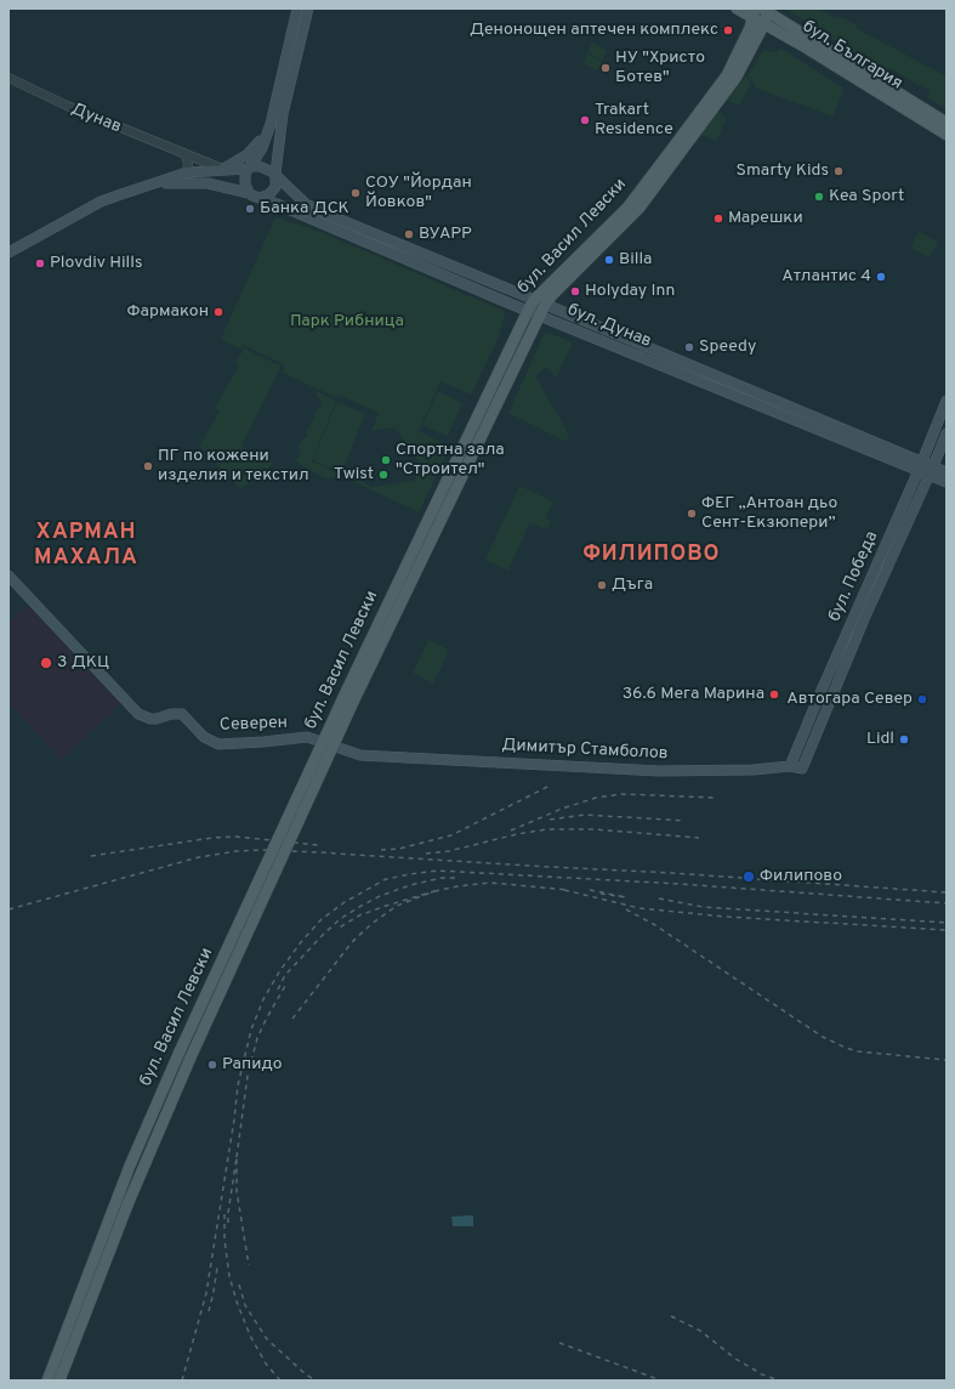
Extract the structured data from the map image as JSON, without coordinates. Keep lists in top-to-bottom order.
{
  "streets": {
    "main road": [
      "бул. България",
      "бул. Васил Левски",
      "бул. Дунав",
      "бул. Победа",
      "Северен",
      "Димитър Стамболов"
    ],
    "street": ["Дунав"]
  },
  "crossings": [
    ["бул. България", "бул. Васил Левски"],
    ["бул. Васил Левски", "бул. Дунав"],
    ["бул. Дунав", "бул. Победа"],
    ["бул. Победа", "Димитър Стамболов"],
    ["Северен", "Димитър Стамболов"]
  ],
  "districts": ["ХАРМАН МАХАЛА", "ФИЛИПОВО"],
  "parks": ["Парк Рибница"],
  "places": [
    "Денонощен аптечен комплекс",
    "НУ \"Христо Ботев\"",
    "Trakart Residence",
    "Smarty Kids",
    "СОУ \"Йордан Йовков\"",
    "Kea Sport",
    "Банка ДСК",
    "Марешки",
    "ВУАРР",
    "Billa",
    "Plovdiv Hills",
    "Атлантис 4",
    "Holyday Inn",
    "Фармакон",
    "Speedy",
    "Спортна зала \"Строител\"",
    "ПГ по кожени изделия и текстил",
    "Twist",
    "ФЕГ „Антоан дьо Сент-Екзюпери”",
    "Дъга",
    "3 ДКЦ",
    "36.6 Мега Марина",
    "Автогара Север",
    "Lidl",
    "Филипово",
    "Рапидо"
  ]
}
